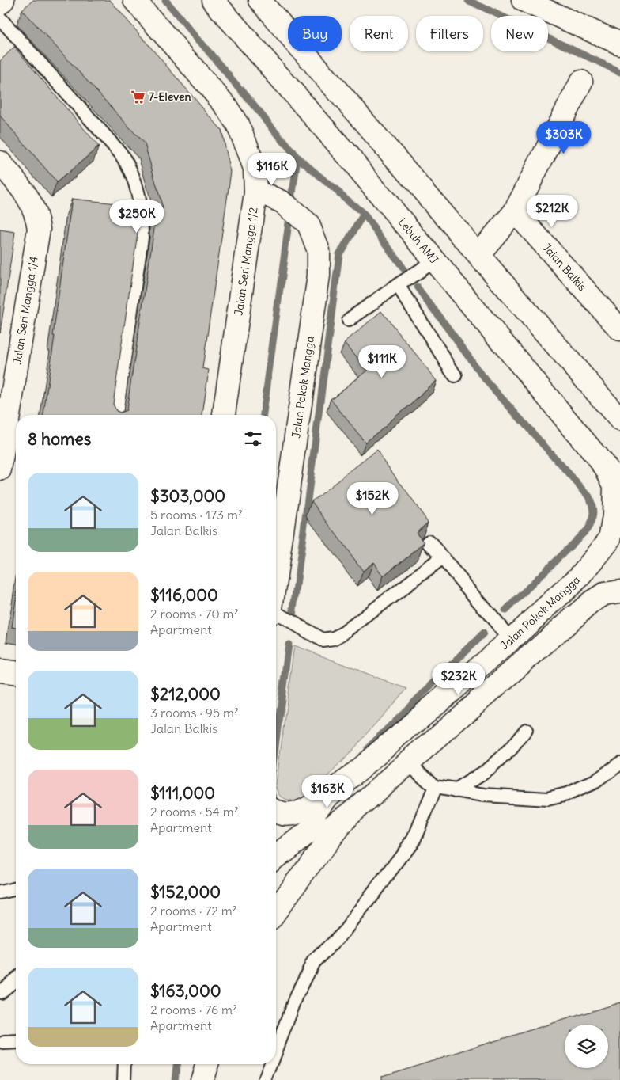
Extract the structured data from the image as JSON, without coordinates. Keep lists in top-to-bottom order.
{
  "streets": {
    "main road": [
      "Lebuh AMJ",
      "Jalan Seri Mangga 1/2",
      "Jalan Balkis",
      "Jalan Seri Mangga 1/4",
      "Jalan Pokok Mangga"
    ]
  },
  "crossings": [
    ["Lebuh AMJ", "Jalan Pokok Mangga"],
    ["Jalan Seri Mangga 1/2", "Jalan Pokok Mangga"]
  ],
  "places": {
    "supermarket": ["7-Eleven"]
  },
  "page": {
    "chip": [
      "Buy",
      "Rent",
      "Filters",
      "New"
    ],
    "price": [
      "$303K",
      "$116K",
      "$212K",
      "$250K",
      "$111K",
      "$152K",
      "$232K",
      "$163K"
    ],
    "heading": "8 homes",
    "list": [
      {
        "name": "$303,000",
        "note": "5 rooms · 173 m² · Jalan Balkis"
      },
      {
        "name": "$116,000",
        "note": "2 rooms · 70 m² · Apartment"
      },
      {
        "name": "$212,000",
        "note": "3 rooms · 95 m² · Jalan Balkis"
      },
      {
        "name": "$111,000",
        "note": "2 rooms · 54 m² · Apartment"
      },
      {
        "name": "$152,000",
        "note": "2 rooms · 72 m² · Apartment"
      },
      {
        "name": "$163,000",
        "note": "2 rooms · 76 m² · Apartment"
      }
    ]
  }
}
